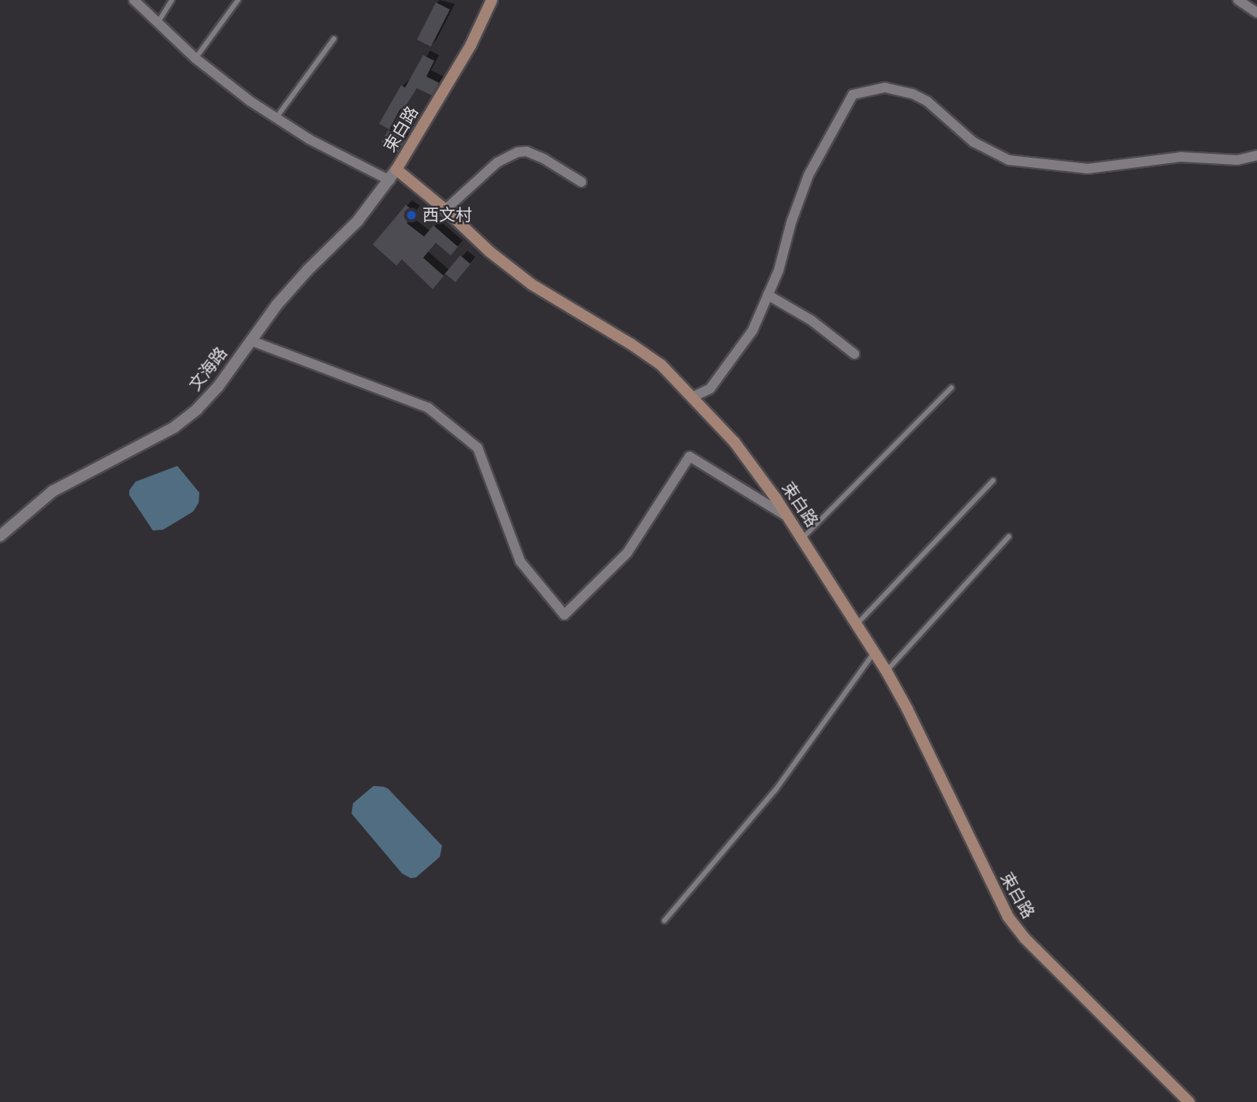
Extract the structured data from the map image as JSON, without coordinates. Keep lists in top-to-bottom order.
{
  "streets": {
    "main road": ["束白路"],
    "street": ["文海路"]
  },
  "crossings": [
    ["束白路", "文海路"]
  ],
  "places": ["西文村"]
}
